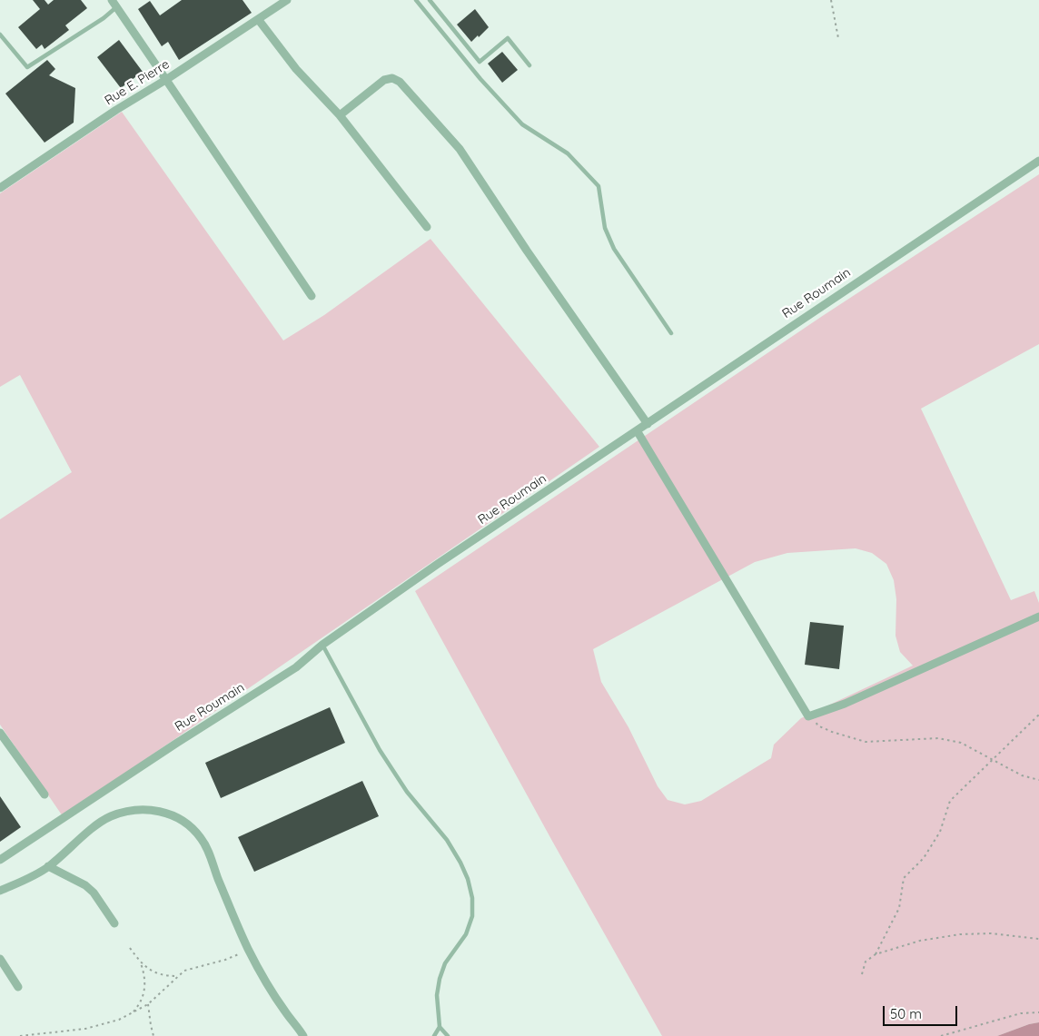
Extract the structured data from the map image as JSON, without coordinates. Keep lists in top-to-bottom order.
{
  "streets": {
    "street": ["Rue E. Pierre", "Rue Roumain"]
  },
  "scale_bar": "50 m"
}
